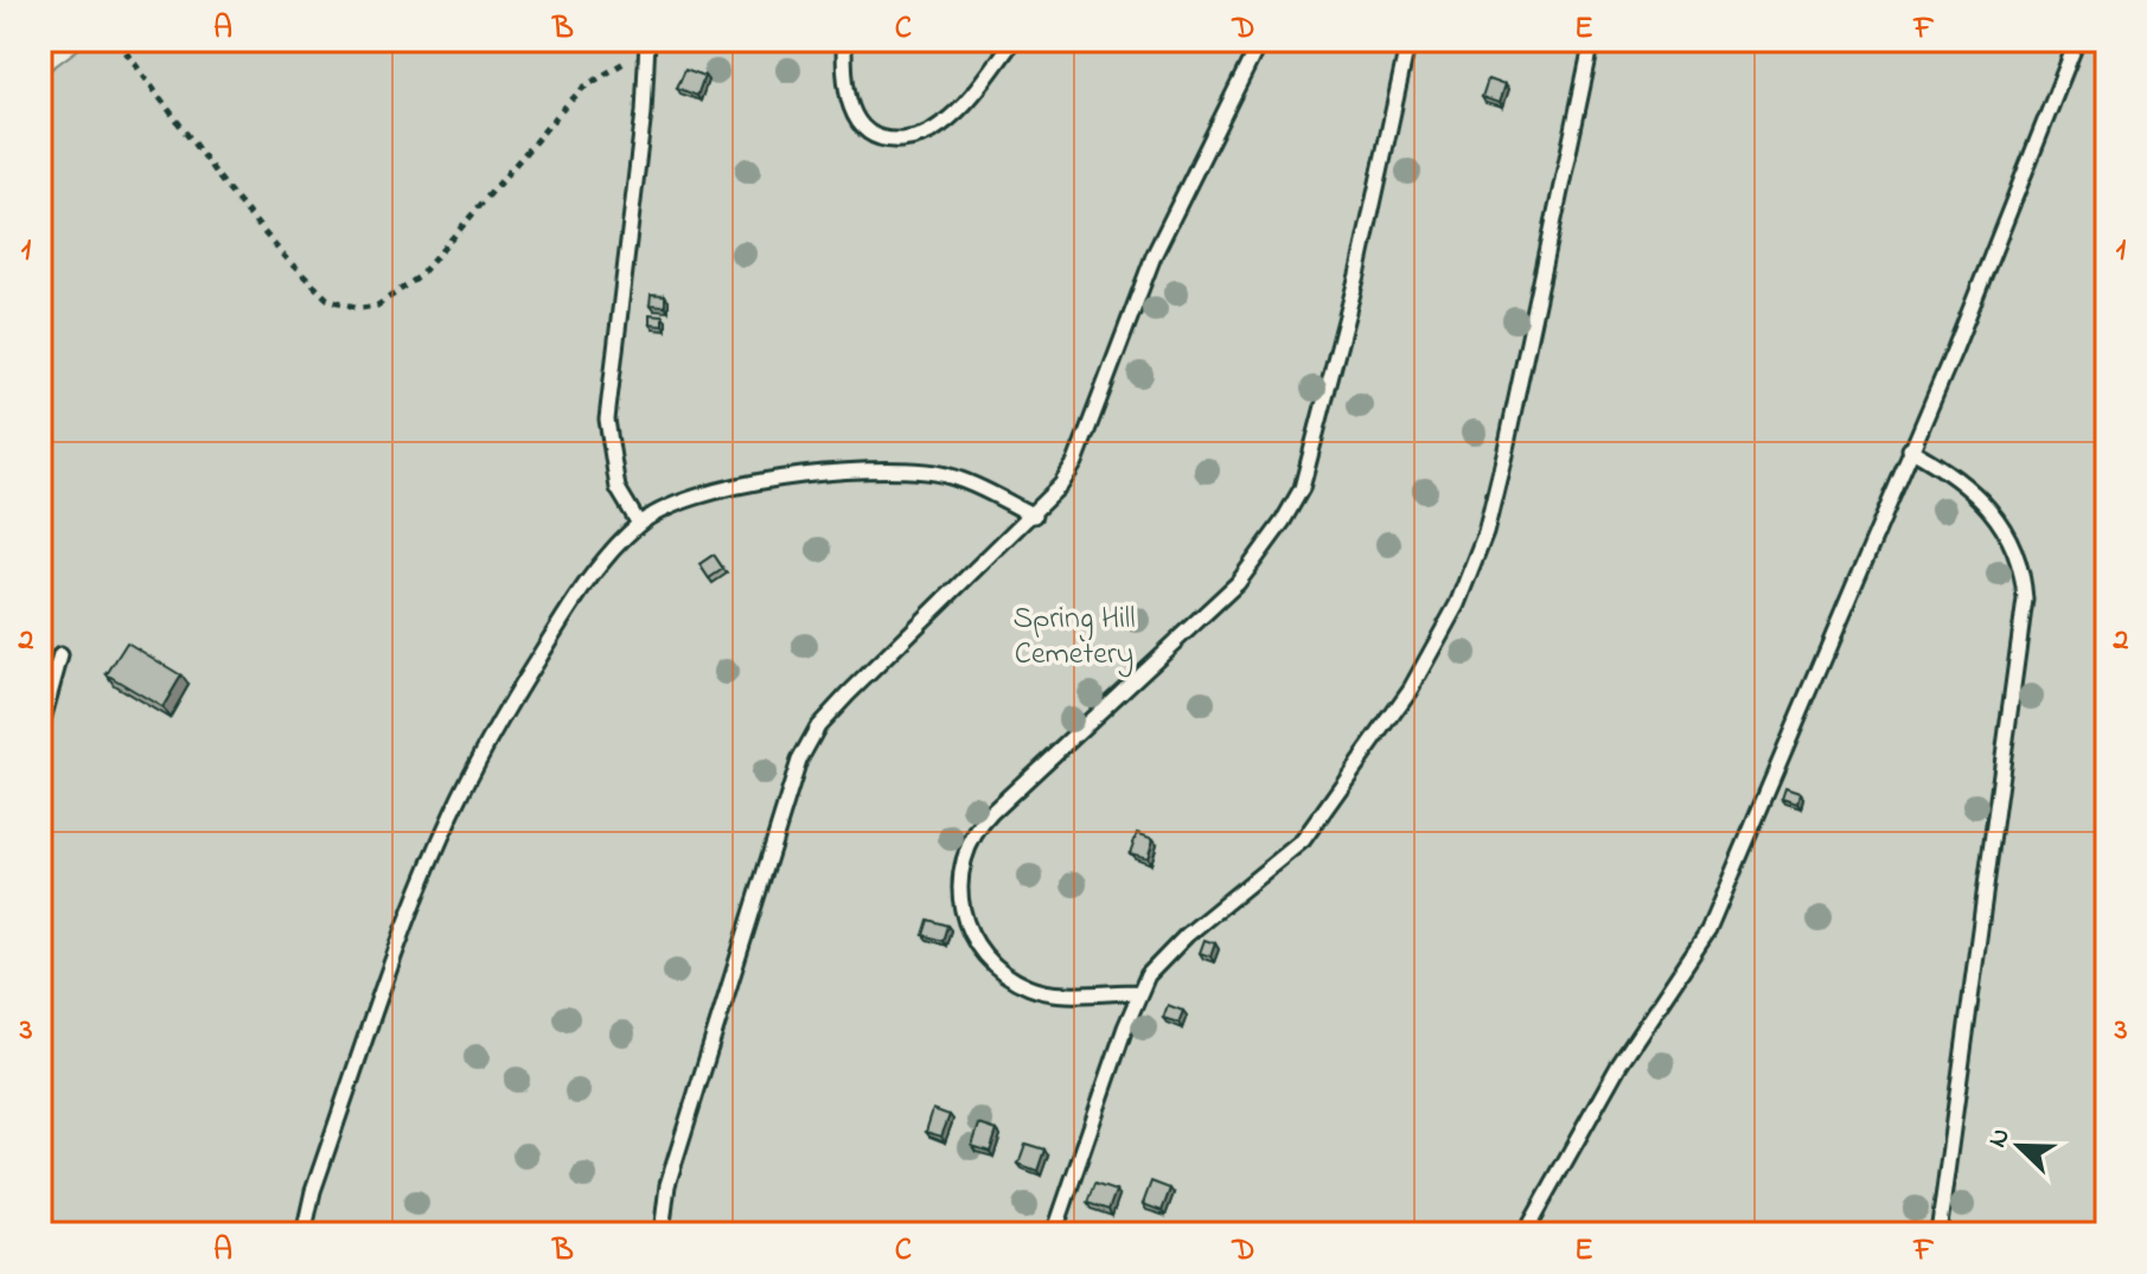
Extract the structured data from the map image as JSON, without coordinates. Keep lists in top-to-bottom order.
{
  "parks": ["Spring Hill Cemetery"],
  "north": "top left",
  "grid": {
    "columns": [
      "A",
      "B",
      "C",
      "D",
      "E",
      "F"
    ],
    "rows": ["1", "2", "3"]
  }
}
